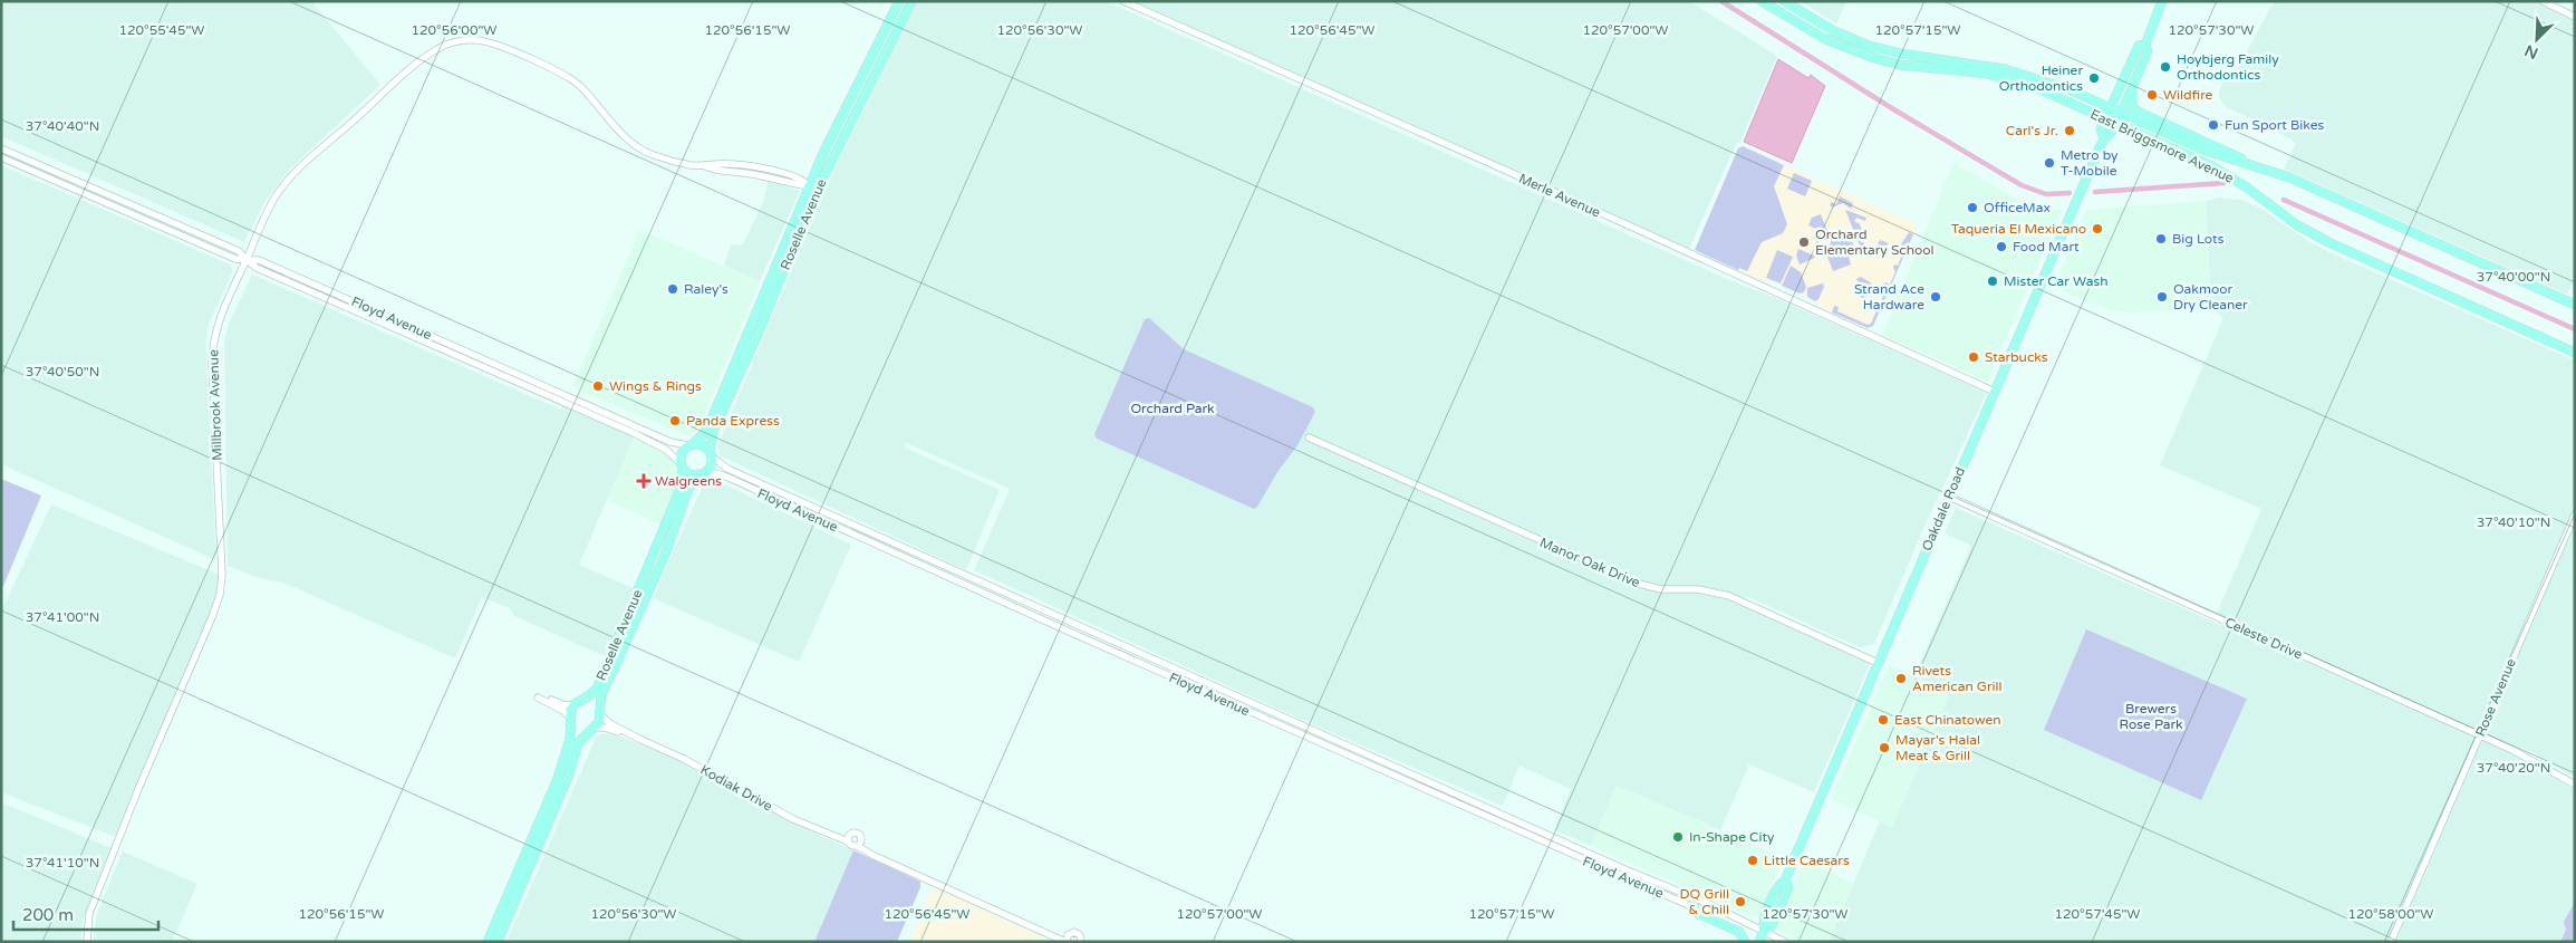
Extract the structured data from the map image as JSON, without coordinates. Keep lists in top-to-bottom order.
{
  "streets": {
    "main road": ["East Briggsmore Avenue", "Roselle Avenue", "Oakdale Road"],
    "street": [
      "Merle Avenue",
      "Floyd Avenue",
      "Millbrook Avenue",
      "Manor Oak Drive",
      "Celeste Drive",
      "Rose Avenue",
      "Kodiak Drive"
    ]
  },
  "crossings": [
    ["East Briggsmore Avenue", "Oakdale Road"],
    ["Merle Avenue", "Oakdale Road"],
    ["Roselle Avenue", "Floyd Avenue"],
    ["Roselle Avenue", "Millbrook Avenue"],
    ["Roselle Avenue", "Kodiak Drive"],
    ["Floyd Avenue", "Millbrook Avenue"],
    ["Floyd Avenue", "Oakdale Road"],
    ["Oakdale Road", "Manor Oak Drive"],
    ["Oakdale Road", "Celeste Drive"],
    ["Celeste Drive", "Rose Avenue"]
  ],
  "parks": ["Orchard Park", "Brewers Rose Park"],
  "places": {
    "other": [
      "Hoybjerg Family Orthodontics",
      "Heiner Orthodontics",
      "Wildfire",
      "Fun Sport Bikes",
      "Carl's Jr.",
      "Metro by T-Mobile",
      "OfficeMax",
      "Taqueria El Mexicano",
      "Big Lots",
      "Orchard Elementary School",
      "Food Mart",
      "Mister Car Wash",
      "Raley's",
      "Strand Ace Hardware",
      "Oakmoor Dry Cleaner",
      "Starbucks",
      "Wings & Rings",
      "Panda Express",
      "Rivets American Grill",
      "East Chinatowen",
      "Mayar's Halal Meat & Grill",
      "In-Shape City",
      "Little Caesars",
      "DQ Grill & Chill"
    ],
    "health": ["Walgreens"]
  },
  "scale_bar": "200 m",
  "north": "bottom left",
  "coordinates": [
    "120°56'00\"W",
    "120°56'15\"W",
    "120°56'30\"W",
    "120°56'45\"W",
    "120°57'00\"W",
    "120°57'15\"W",
    "120°57'30\"W",
    "120°55'45\"W",
    "37°40'40\"N",
    "37°40'00\"N",
    "37°40'50\"N",
    "37°40'10\"N",
    "37°41'00\"N",
    "37°40'20\"N",
    "37°41'10\"N",
    "120°57'45\"W",
    "120°58'00\"W"
  ]
}
